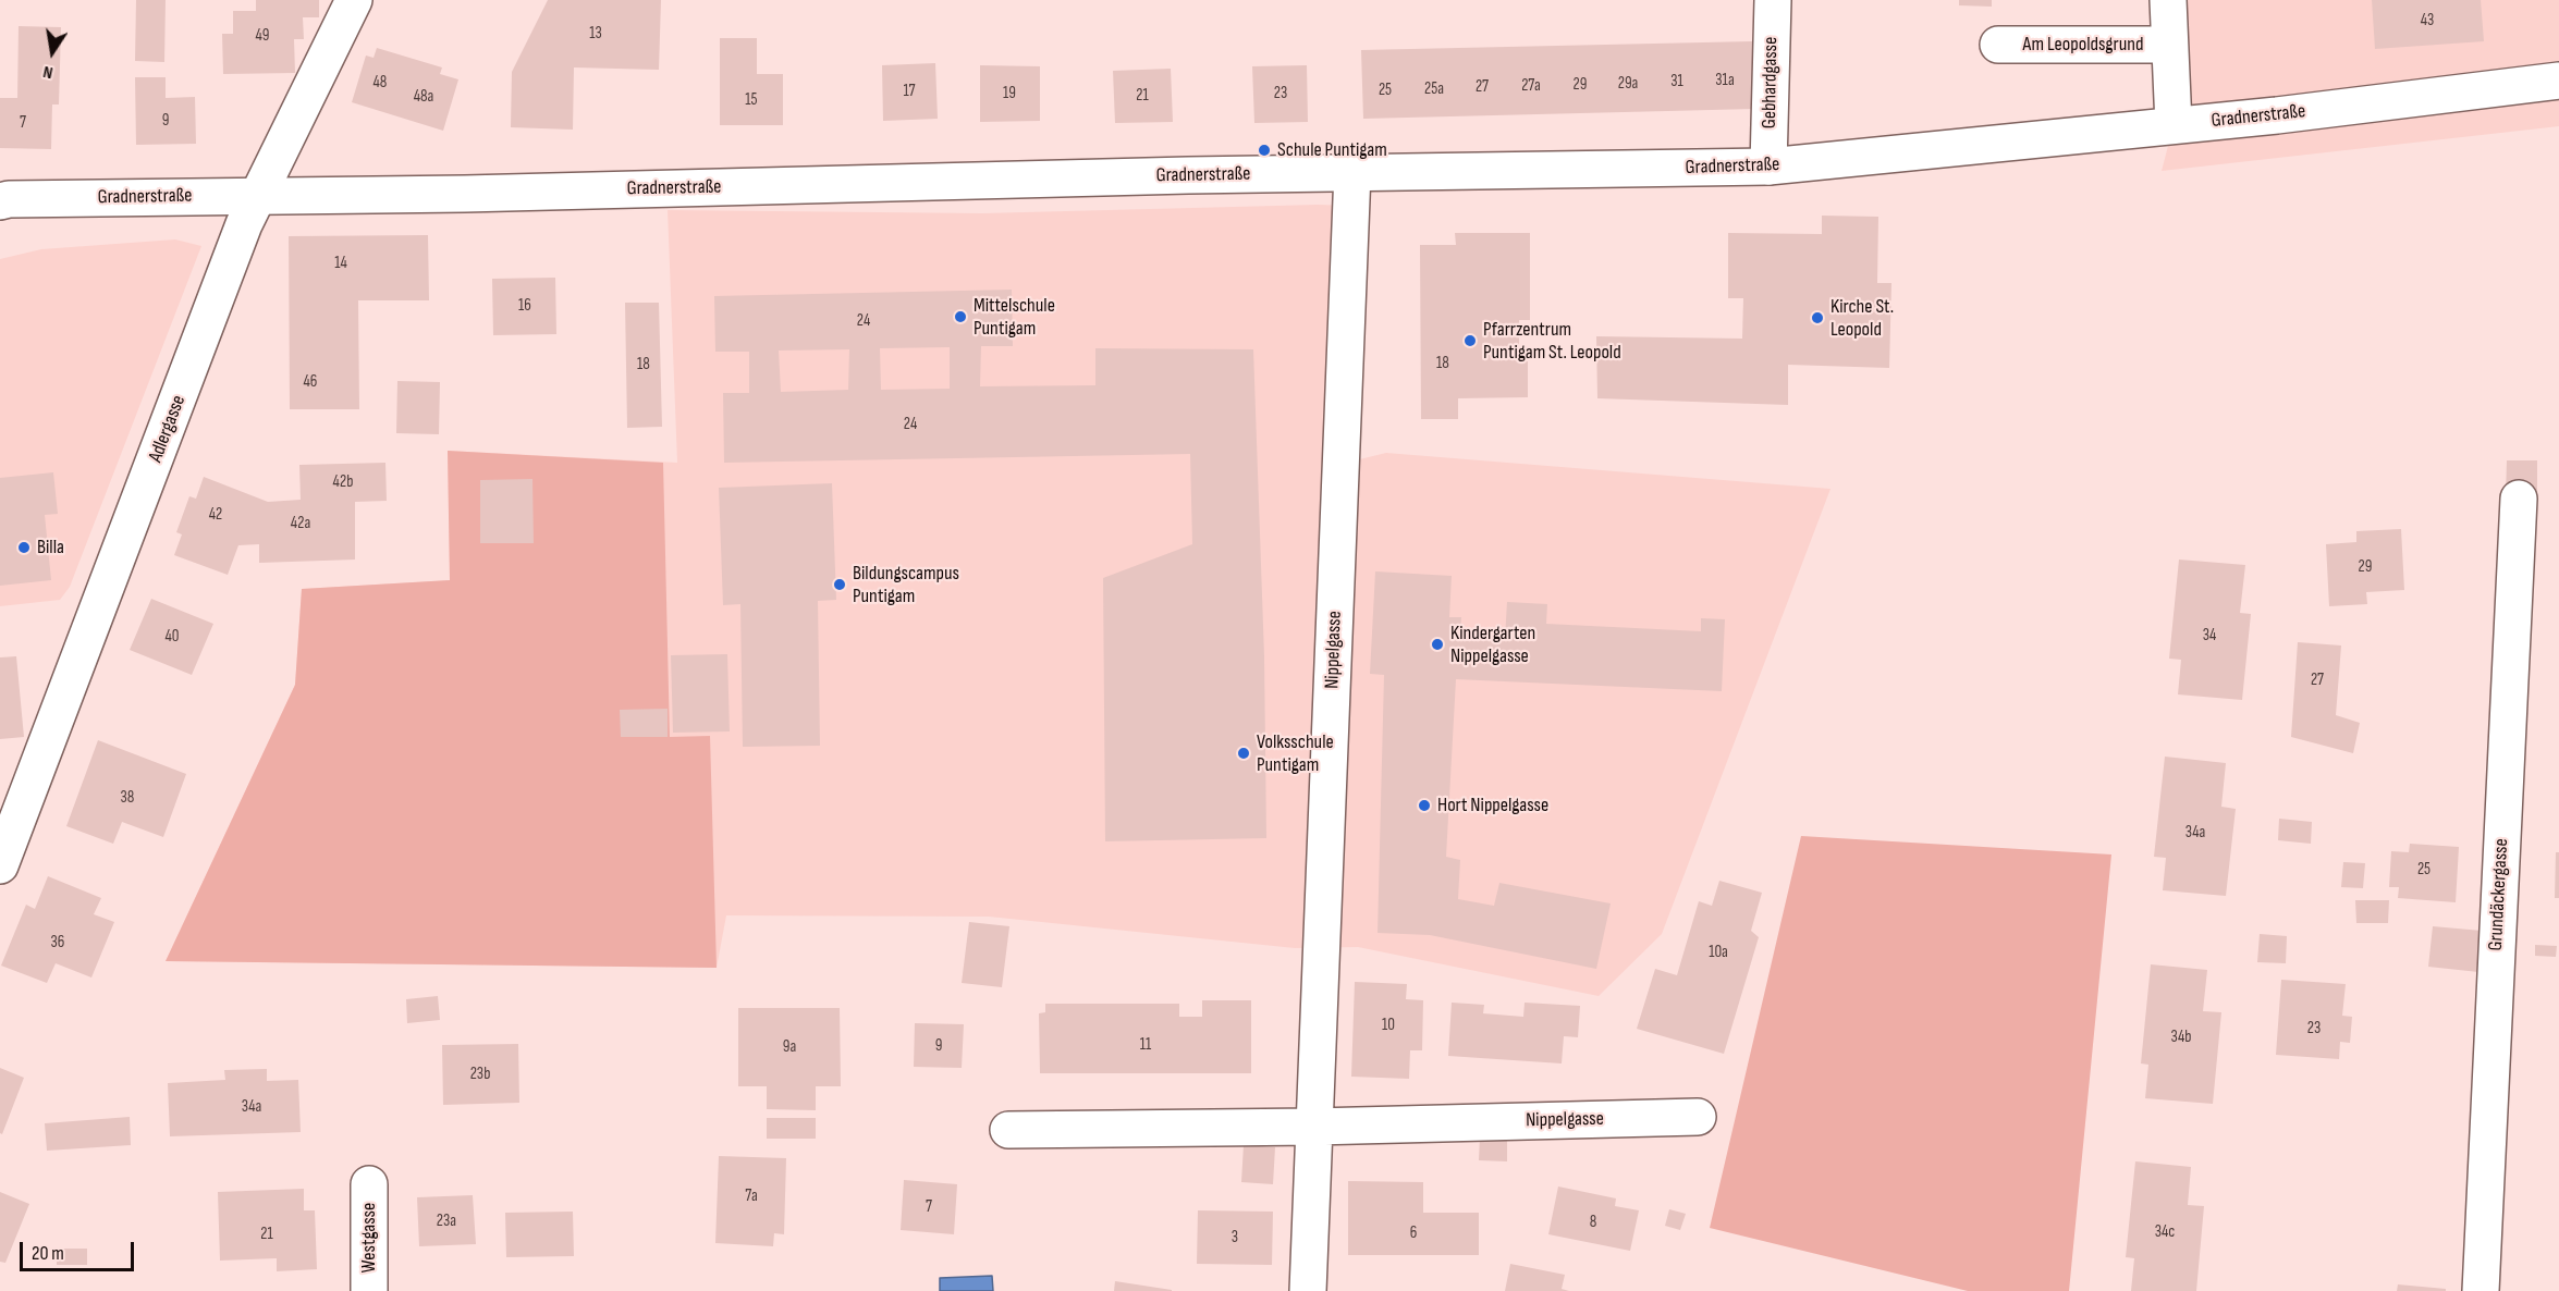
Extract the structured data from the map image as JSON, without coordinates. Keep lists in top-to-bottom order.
{
  "streets": {
    "street": [
      "Am Leopoldsgrund",
      "Gebhardgasse",
      "Gradnerstraße",
      "Adlergasse",
      "Nippelgasse",
      "Grundäckergasse",
      "Westgasse"
    ]
  },
  "crossings": [
    ["Am Leopoldsgrund", "Gradnerstraße"],
    ["Gebhardgasse", "Gradnerstraße"],
    ["Gradnerstraße", "Adlergasse"],
    ["Gradnerstraße", "Nippelgasse"]
  ],
  "places": [
    "Schule Puntigam",
    "Mittelschule Puntigam",
    "Kirche St. Leopold",
    "Pfarrzentrum Puntigam St. Leopold",
    "Billa",
    "Bildungscampus Puntigam",
    "Kindergarten Nippelgasse",
    "Volksschule Puntigam",
    "Hort Nippelgasse"
  ],
  "house_numbers": [
    "43",
    "13",
    "49",
    "31a",
    "31",
    "48",
    "29a",
    "29",
    "27a",
    "27",
    "25a",
    "25",
    "17",
    "19",
    "23",
    "21",
    "48a",
    "15",
    "9",
    "7",
    "14",
    "16",
    "24",
    "18",
    "18",
    "46",
    "24",
    "42b",
    "42",
    "42a",
    "29",
    "34",
    "40",
    "27",
    "38",
    "34a",
    "25",
    "36",
    "10a",
    "10",
    "23",
    "34b",
    "11",
    "9",
    "9a",
    "23b",
    "34a",
    "7a",
    "7",
    "23a",
    "8",
    "34c",
    "6",
    "21",
    "3"
  ],
  "scale_bar": "20 m",
  "north": "bottom"
}
